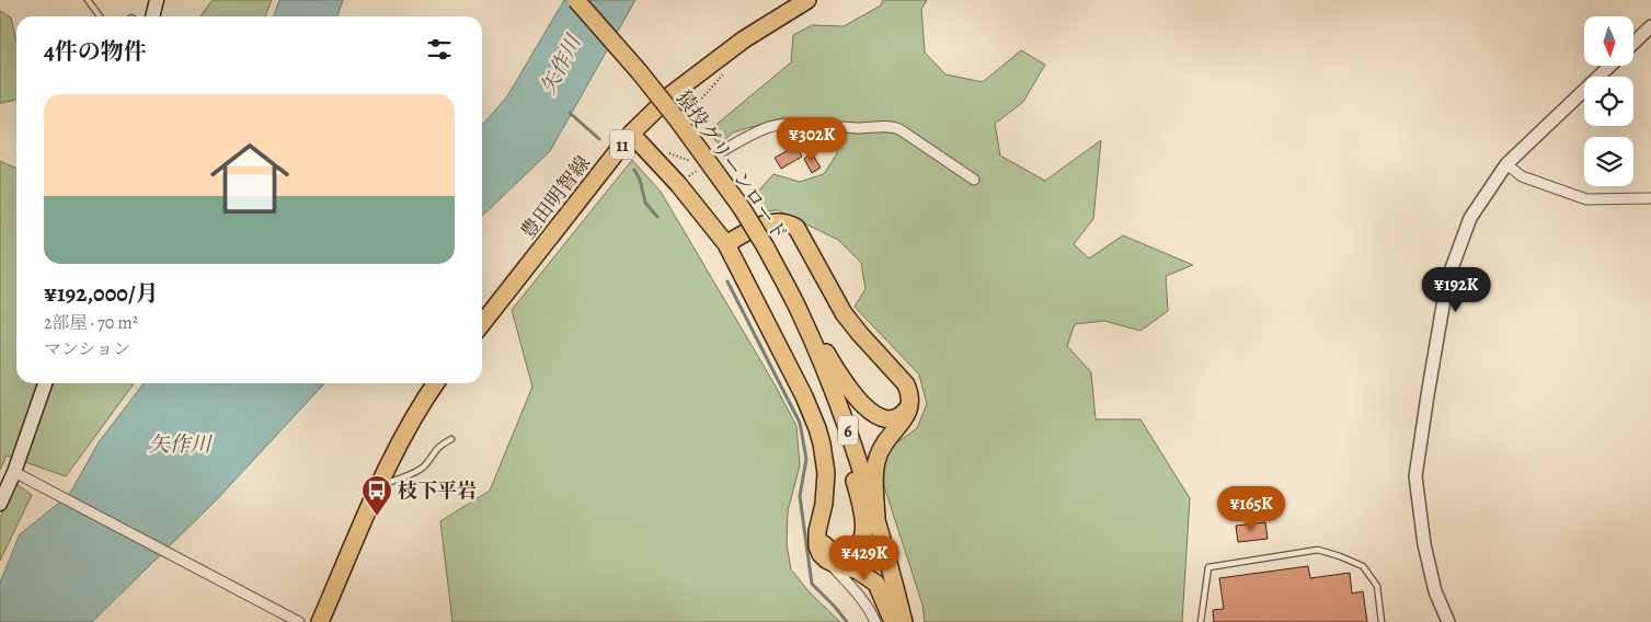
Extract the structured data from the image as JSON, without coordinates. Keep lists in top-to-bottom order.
{
  "streets": {
    "main road": [
      "11",
      "猿投グリーンロード",
      "豊田明智線",
      "6"
    ]
  },
  "water": ["矢作川"],
  "places": {
    "bus stop": ["枝下平岩"]
  },
  "north": "bottom",
  "page": {
    "heading": "4件の物件",
    "list": [
      {
        "name": "¥192,000/月",
        "note": "2部屋 · 70 m² · マンション"
      }
    ],
    "price": [
      "¥302K",
      "¥192K",
      "¥165K",
      "¥429K"
    ]
  }
}
